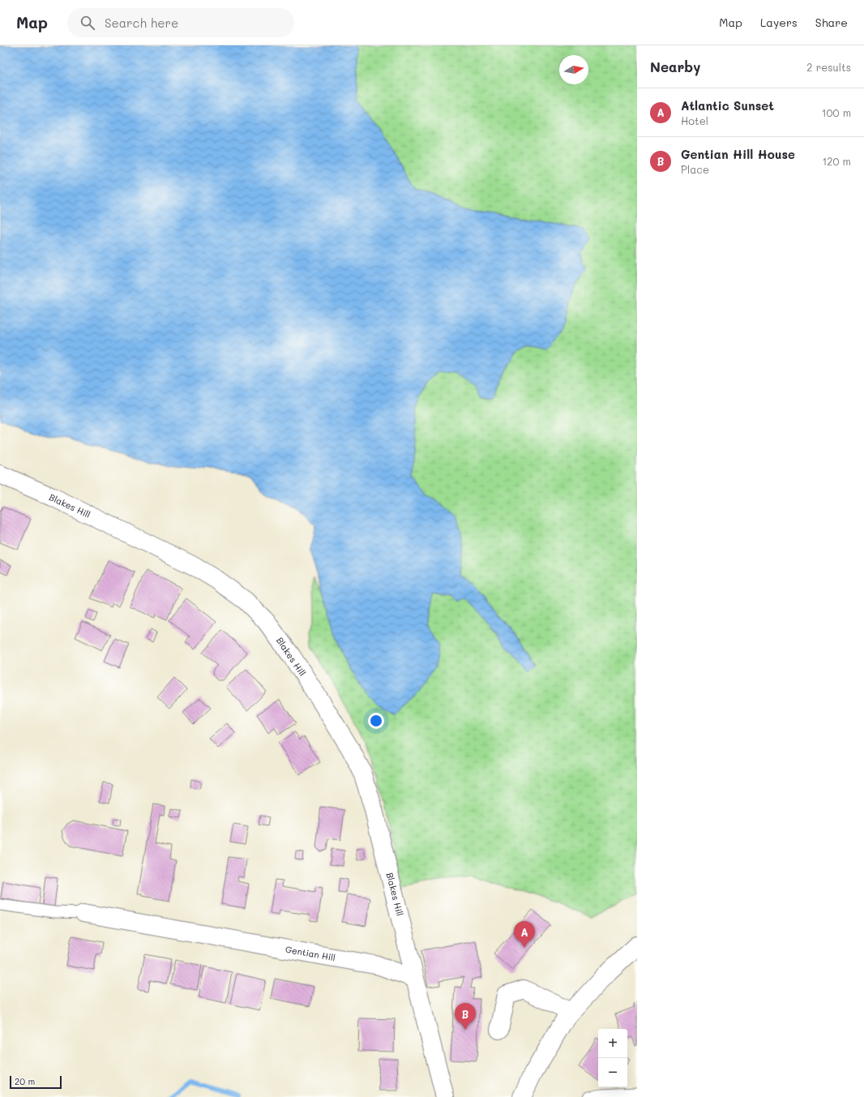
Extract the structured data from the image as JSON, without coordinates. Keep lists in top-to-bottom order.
{
  "streets": {
    "street": ["Blakes Hill", "Gentian Hill"]
  },
  "crossings": [
    ["Blakes Hill", "Gentian Hill"]
  ],
  "scale_bar": "20 m",
  "north": "right",
  "page": {
    "header": "Map",
    "search": "Search here",
    "nav": ["Map", "Layers", "Share"],
    "heading": ["Nearby", "2 results"],
    "list": [
      {
        "mark": "A",
        "name": "Atlantic Sunset",
        "note": "Hotel",
        "value": "100 m"
      },
      {
        "mark": "B",
        "name": "Gentian Hill House",
        "note": "Place",
        "value": "120 m"
      }
    ],
    "pins": ["A", "B"],
    "map_buttons": ["+", "−"],
    "scale": "20 m"
  }
}
